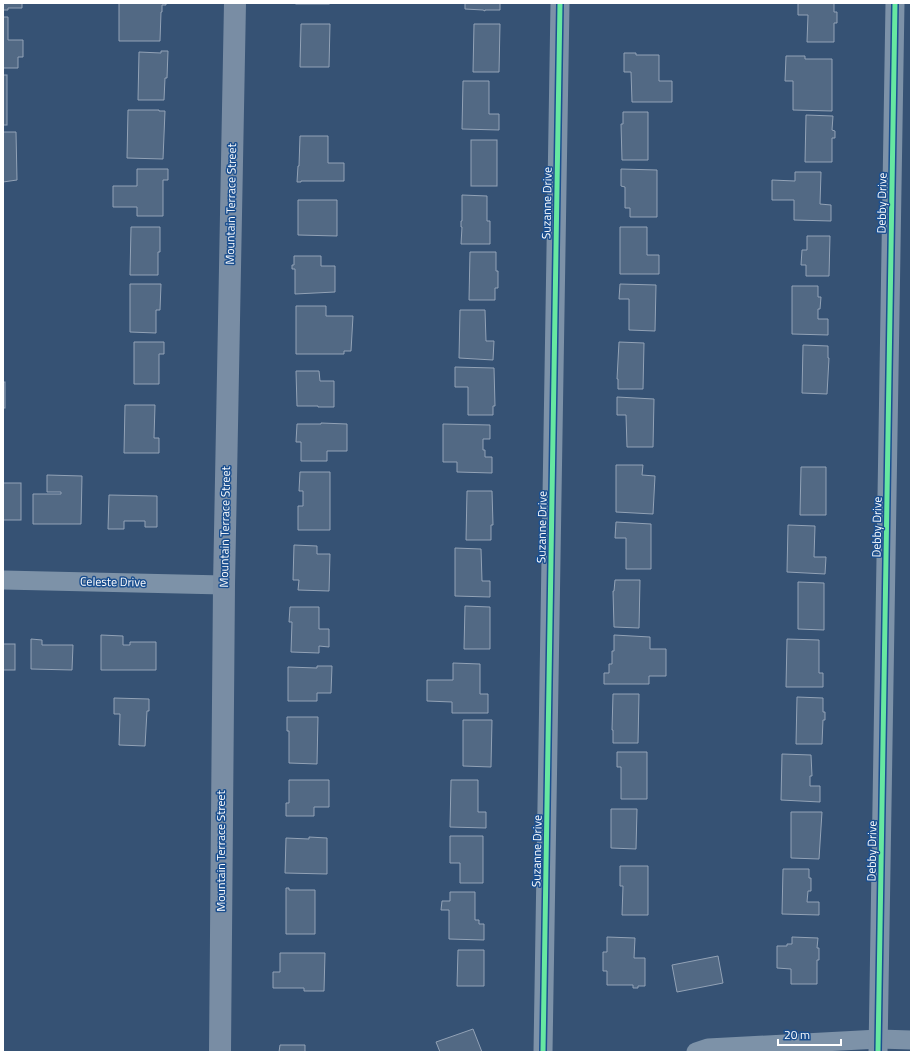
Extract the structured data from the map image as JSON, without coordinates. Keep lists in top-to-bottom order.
{
  "streets": {
    "street": [
      "Suzanne Drive",
      "Debby Drive",
      "Mountain Terrace Street",
      "Celeste Drive"
    ]
  },
  "crossings": [
    ["Mountain Terrace Street", "Celeste Drive"]
  ],
  "scale_bar": "20 m"
}
